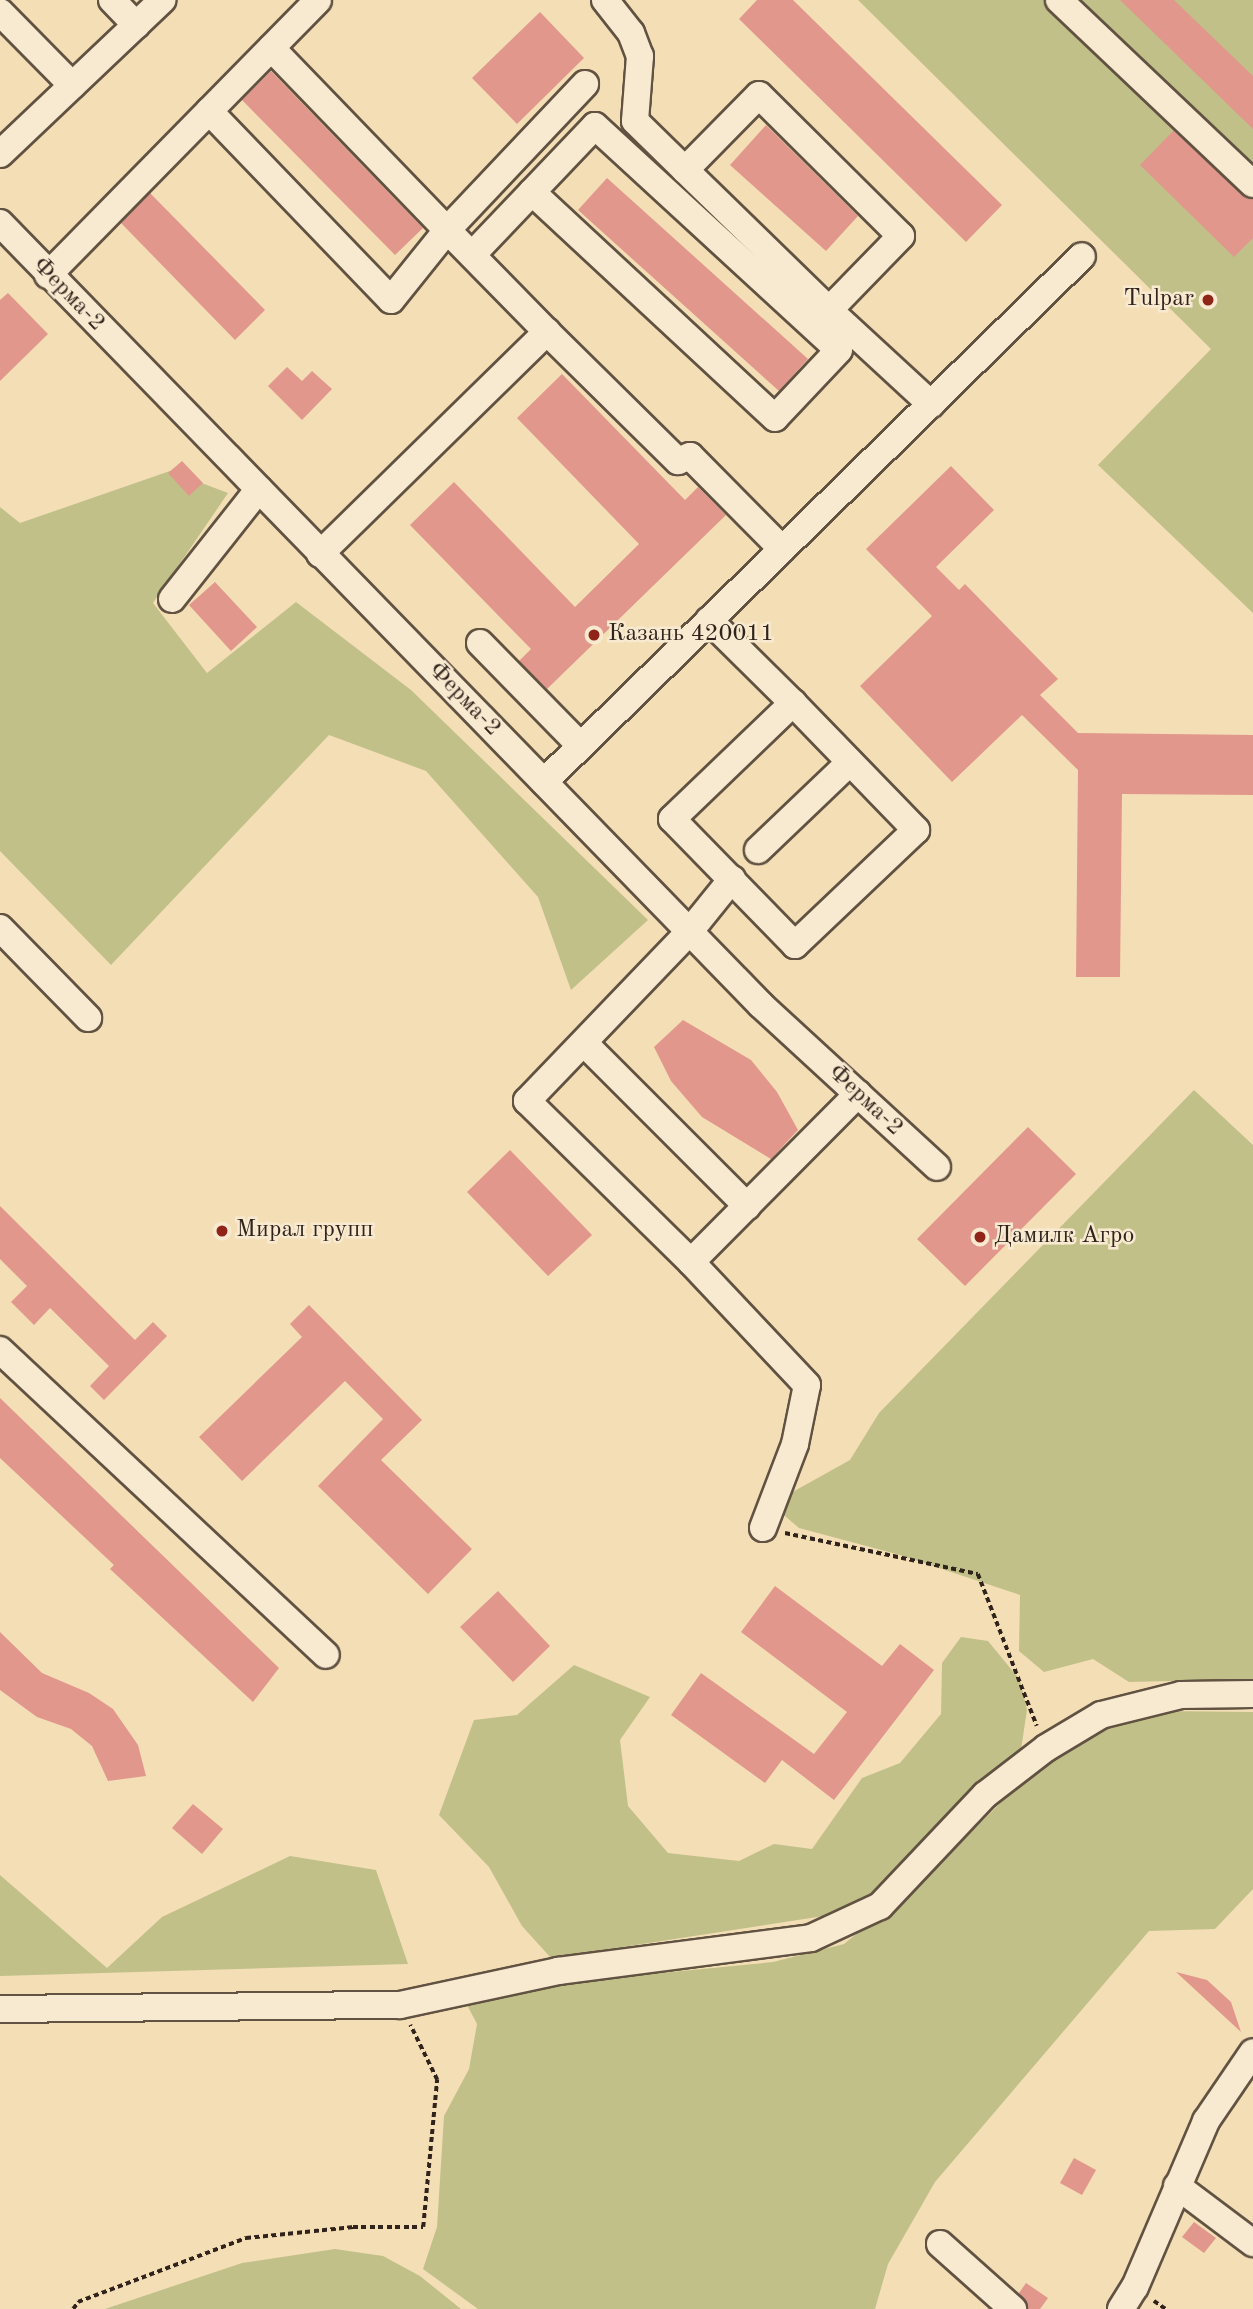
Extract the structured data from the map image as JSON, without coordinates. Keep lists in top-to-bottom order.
{
  "streets": {
    "street": ["Ферма-2"]
  },
  "places": [
    "Tulpar",
    "Казань 420011",
    "Мирал групп",
    "Дамилк Агро"
  ]
}
